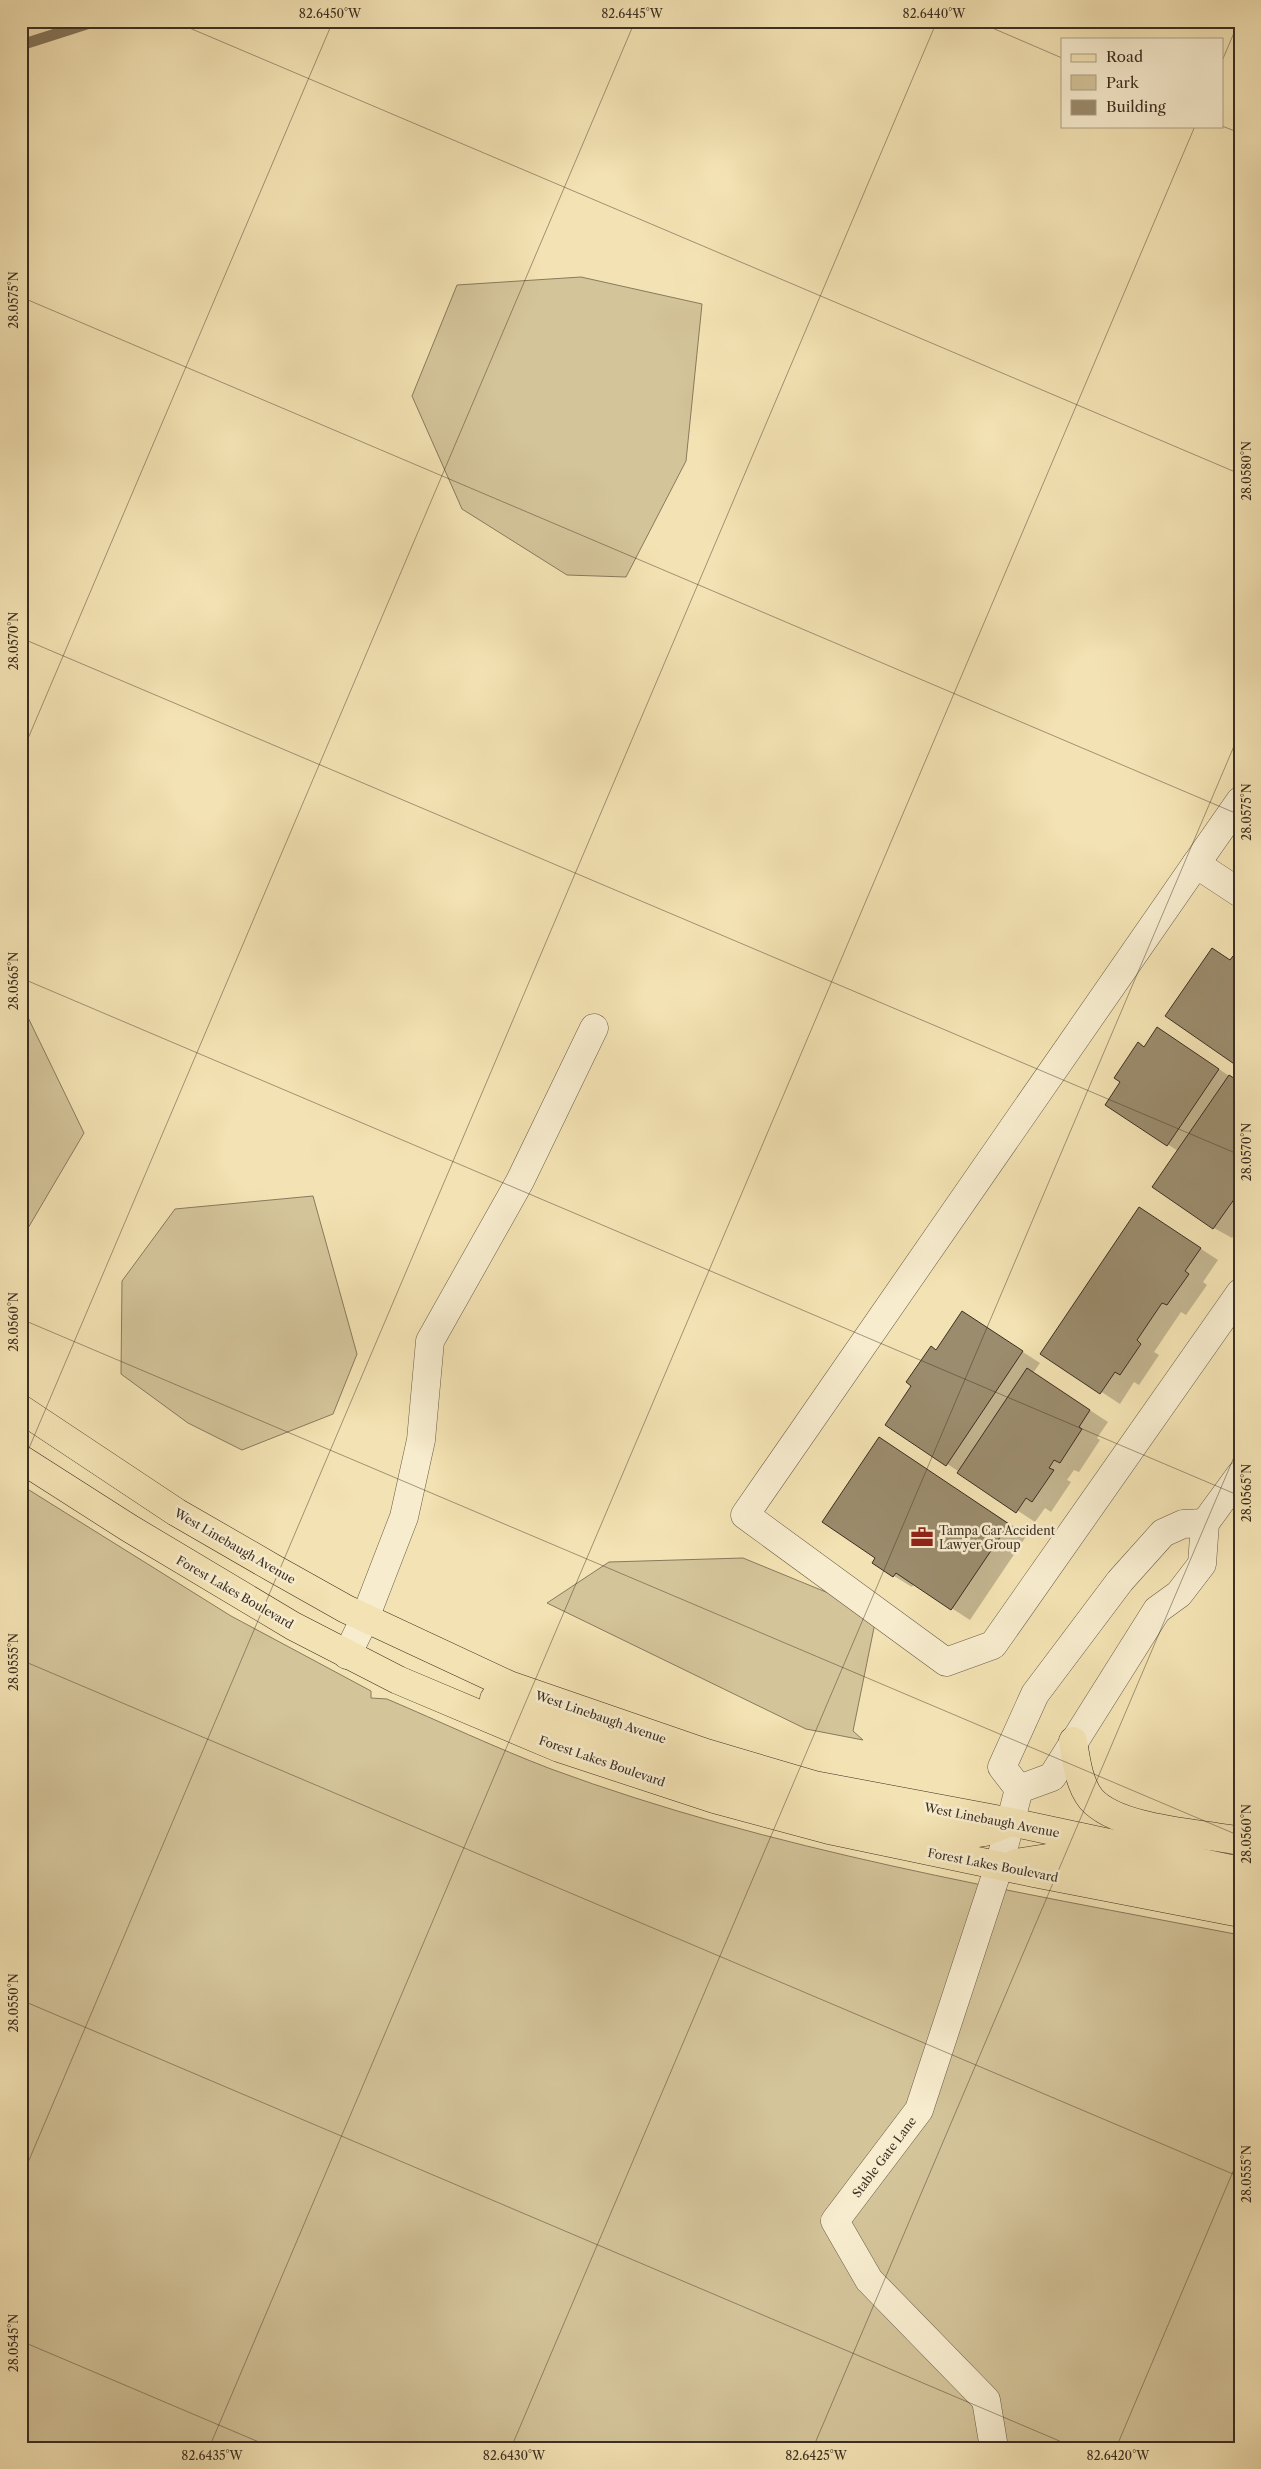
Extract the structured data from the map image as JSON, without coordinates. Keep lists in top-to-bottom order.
{
  "streets": {
    "main road": ["West Linebaugh Avenue", "Forest Lakes Boulevard"],
    "lane": ["Stable Gate Lane"]
  },
  "crossings": [
    ["West Linebaugh Avenue", "Stable Gate Lane"],
    ["Forest Lakes Boulevard", "Stable Gate Lane"]
  ],
  "places": {
    "office": ["Tampa Car Accident Lawyer Group"]
  },
  "legend": ["Road", "Park", "Building"],
  "coordinates": [
    "82.6450°W",
    "82.6445°W",
    "82.6440°W",
    "28.0575°N",
    "28.0580°N",
    "28.0570°N",
    "28.0565°N",
    "28.0560°N",
    "28.0555°N",
    "28.0550°N",
    "28.0545°N",
    "82.6435°W",
    "82.6430°W",
    "82.6425°W",
    "82.6420°W"
  ]
}
